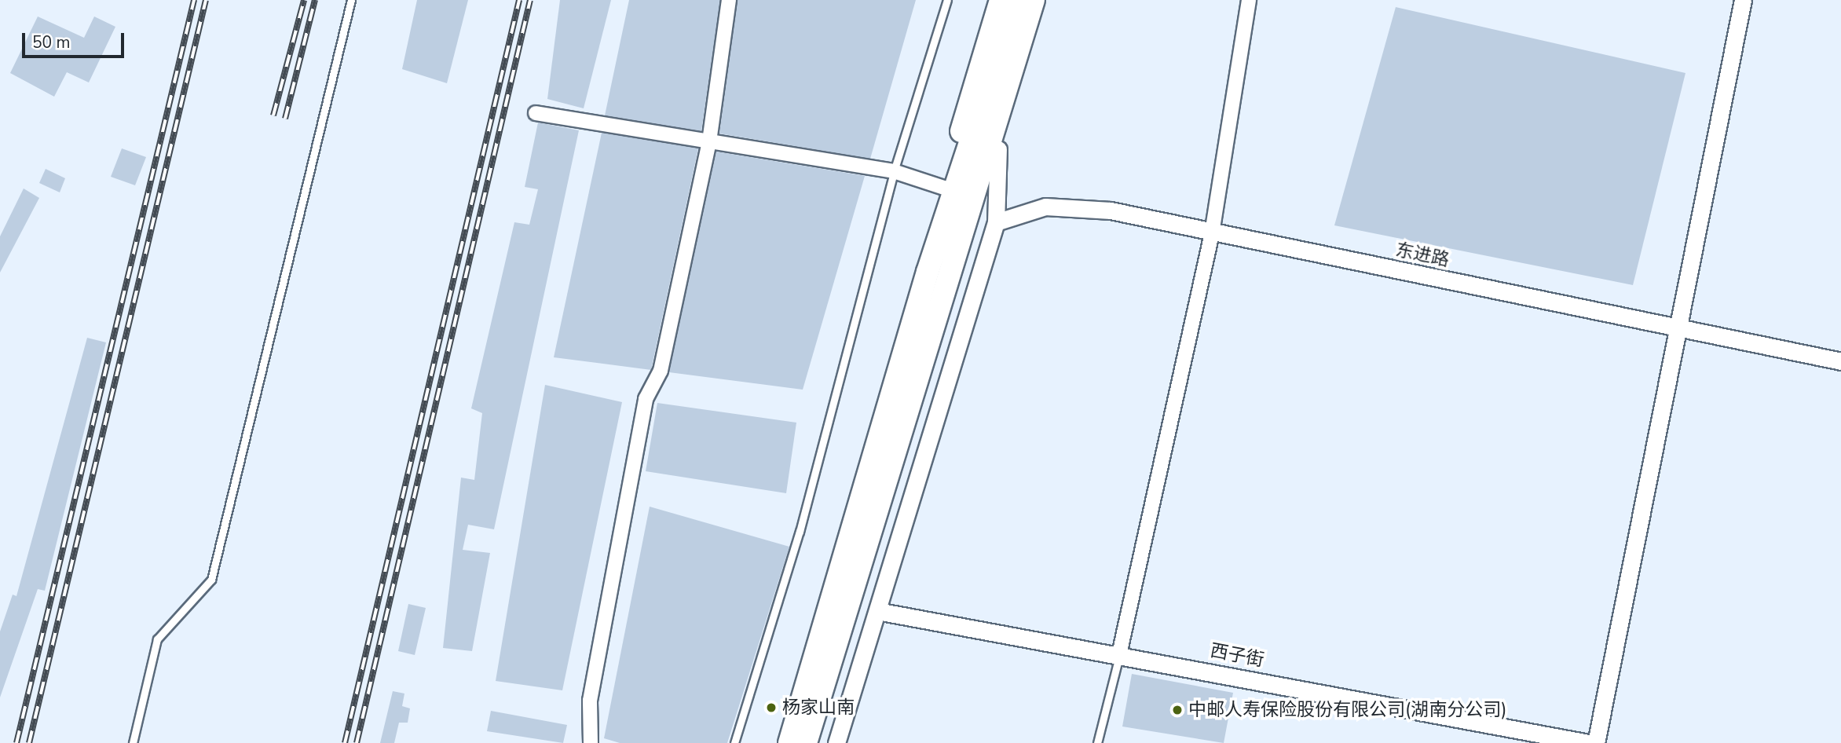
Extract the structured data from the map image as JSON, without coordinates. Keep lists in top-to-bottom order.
{
  "streets": {
    "street": ["东进路", "西子街"]
  },
  "places": ["杨家山南", "中邮人寿保险股份有限公司(湖南分公司)"],
  "scale_bar": "50 m"
}
